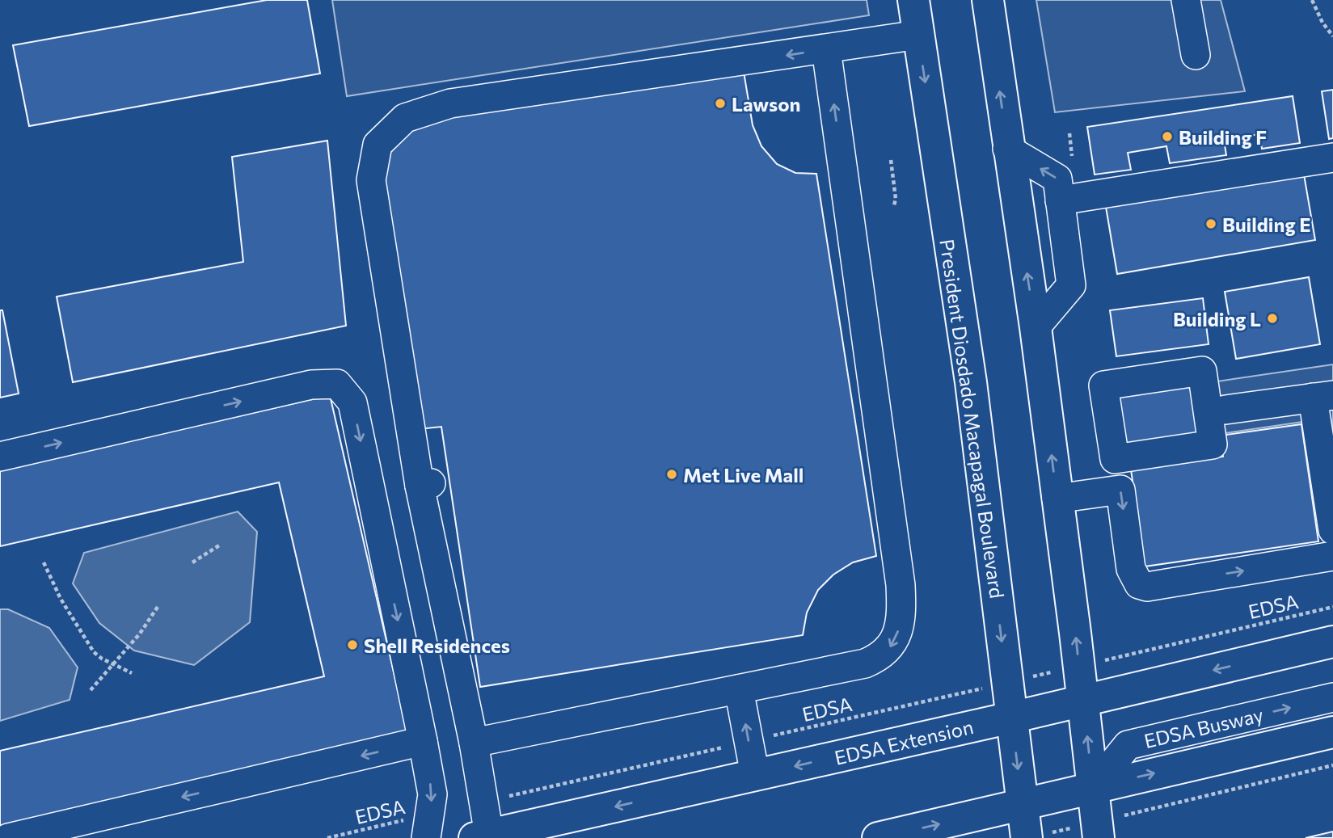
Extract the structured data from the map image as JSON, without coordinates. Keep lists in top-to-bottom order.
{
  "streets": {
    "main road": ["President Diosdado Macapagal Boulevard", "EDSA Extension"],
    "street": ["EDSA Busway"],
    "path": ["EDSA"]
  },
  "crossings": [
    ["President Diosdado Macapagal Boulevard", "EDSA"],
    ["President Diosdado Macapagal Boulevard", "EDSA Extension"]
  ],
  "one_way": ["EDSA Busway"],
  "places": [
    "Lawson",
    "Building F",
    "Building E",
    "Building L",
    "Met Live Mall",
    "Shell Residences"
  ]
}
